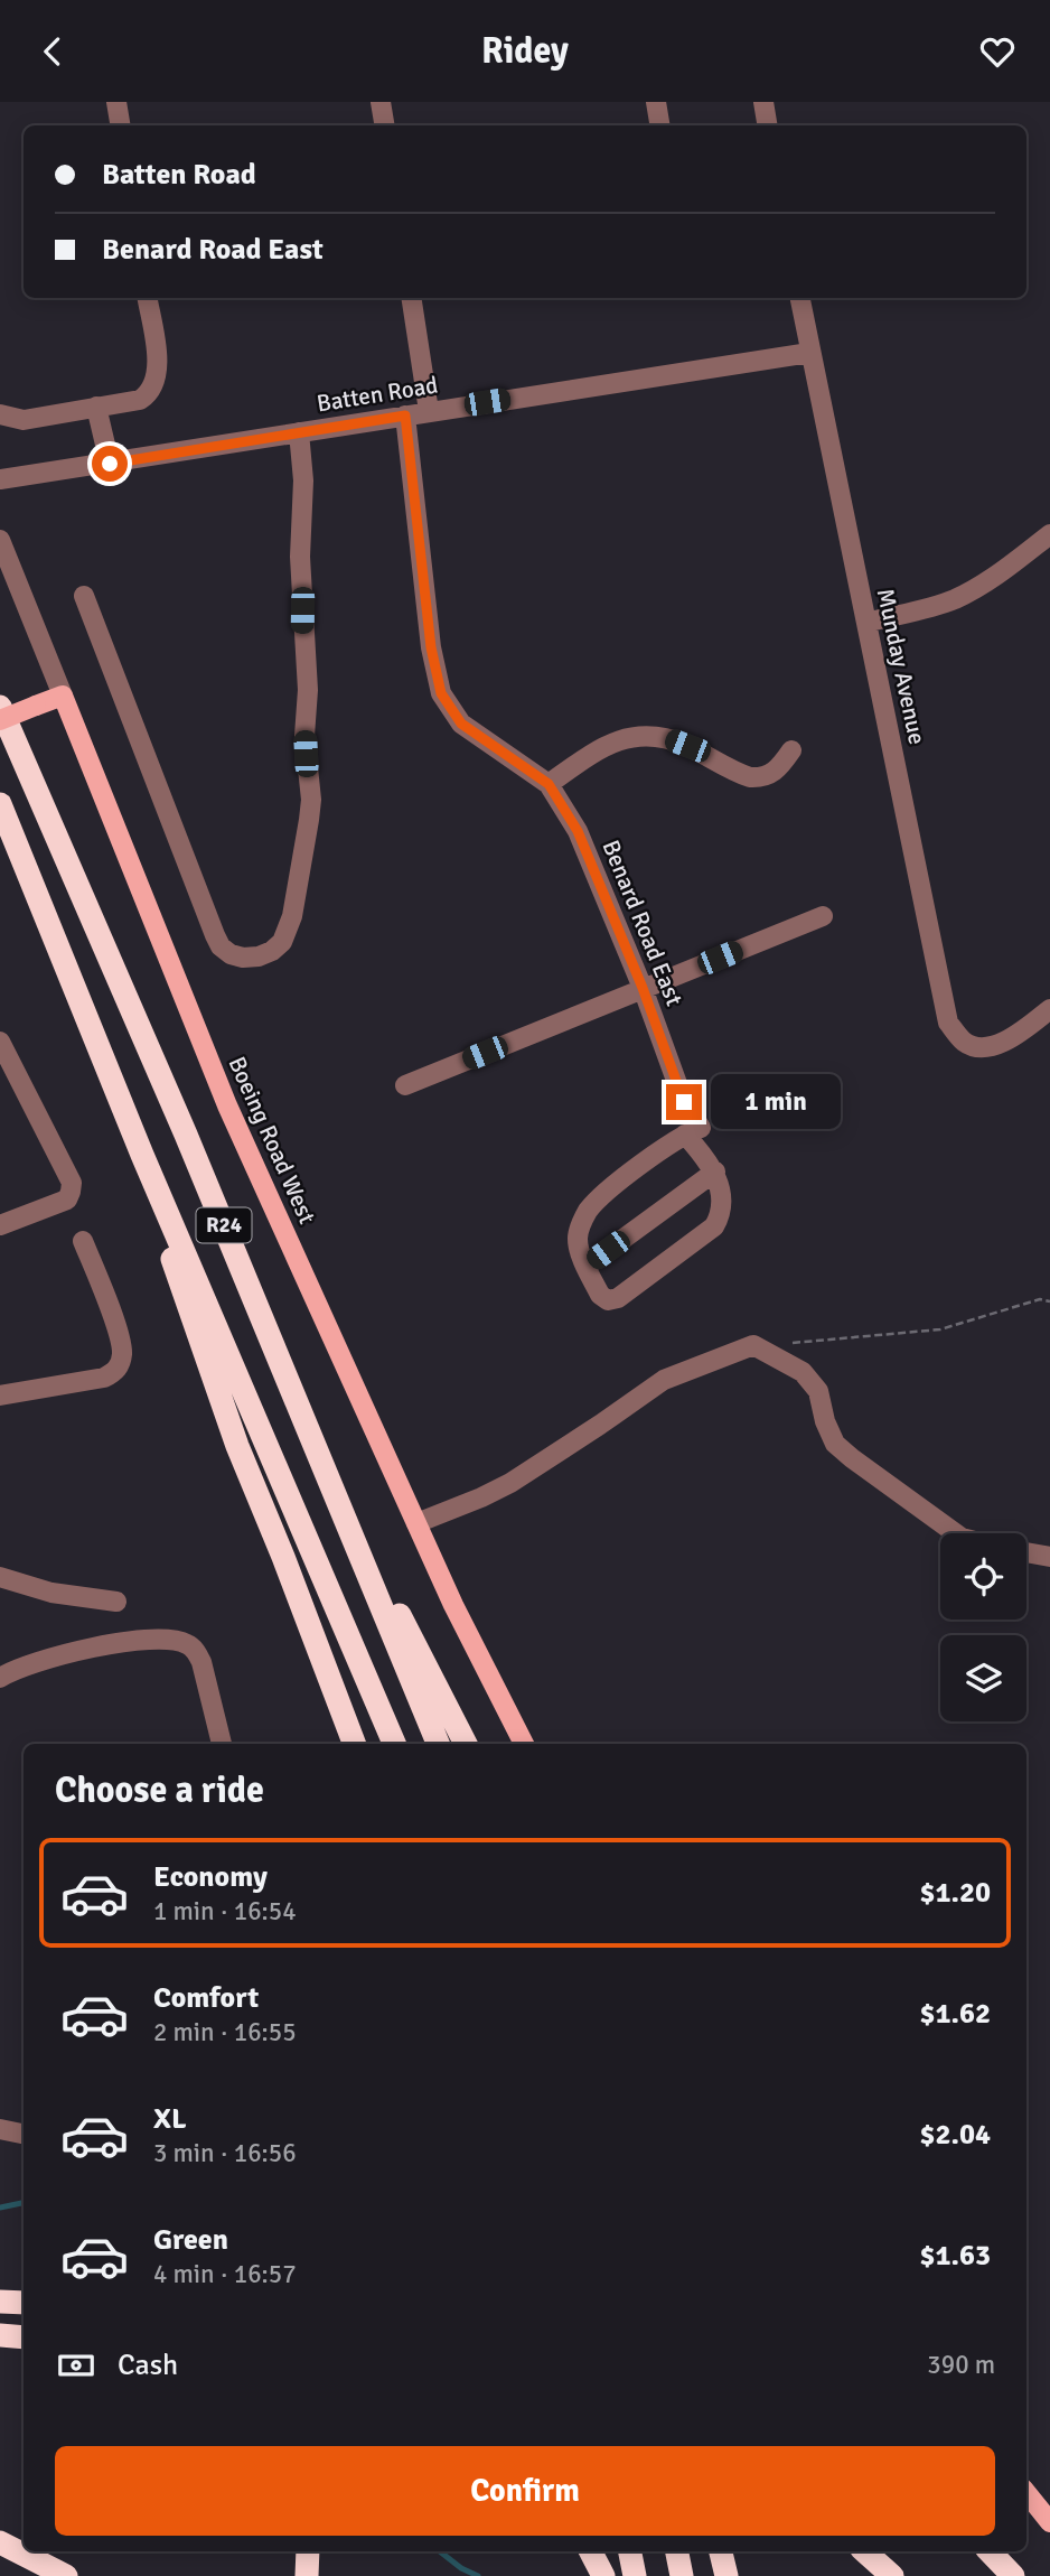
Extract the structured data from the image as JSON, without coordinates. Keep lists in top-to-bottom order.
{
  "streets": {
    "highway": ["R24"],
    "main road": ["Boeing Road West"],
    "street": ["Batten Road", "Munday Avenue", "Benard Road East"]
  },
  "crossings": [
    ["Batten Road", "Munday Avenue"],
    ["Batten Road", "Benard Road East"]
  ],
  "page": {
    "header": "Ridey",
    "banner": ["Batten Road", "Benard Road East"],
    "bubble": "1 min",
    "heading": "Choose a ride",
    "list": [
      {
        "name": "Economy",
        "note": "1 min · 16:54",
        "value": "$1.20"
      },
      {
        "name": "Comfort",
        "note": "2 min · 16:55",
        "value": "$1.62"
      },
      {
        "name": "XL",
        "note": "3 min · 16:56",
        "value": "$2.04"
      },
      {
        "name": "Green",
        "note": "4 min · 16:57",
        "value": "$1.63"
      }
    ],
    "pay": ["Cash", "390 m"],
    "buttons": "Confirm"
  }
}
